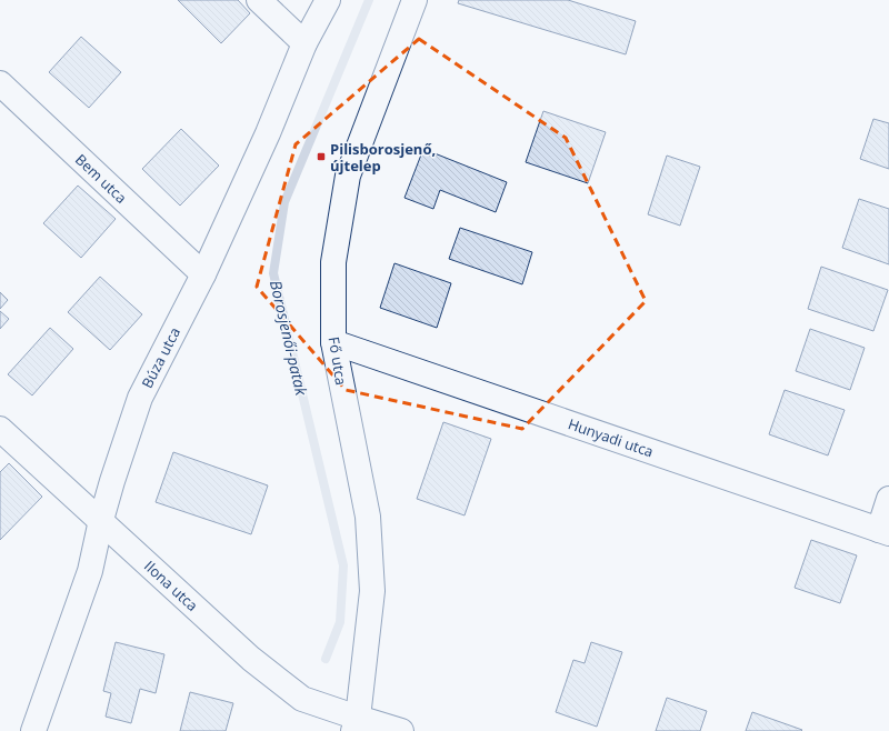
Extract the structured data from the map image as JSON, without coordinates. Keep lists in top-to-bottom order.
{
  "streets": {
    "street": [
      "Bem utca",
      "Búza utca",
      "Fő utca",
      "Hunyadi utca",
      "Ilona utca"
    ]
  },
  "crossings": [
    ["Bem utca", "Búza utca"],
    ["Búza utca", "Ilona utca"],
    ["Fő utca", "Hunyadi utca"],
    ["Fő utca", "Ilona utca"]
  ],
  "water": ["Borosjenői-patak"],
  "places": {
    "transit": ["Pilisborosjenő, újtelep"]
  }
}
